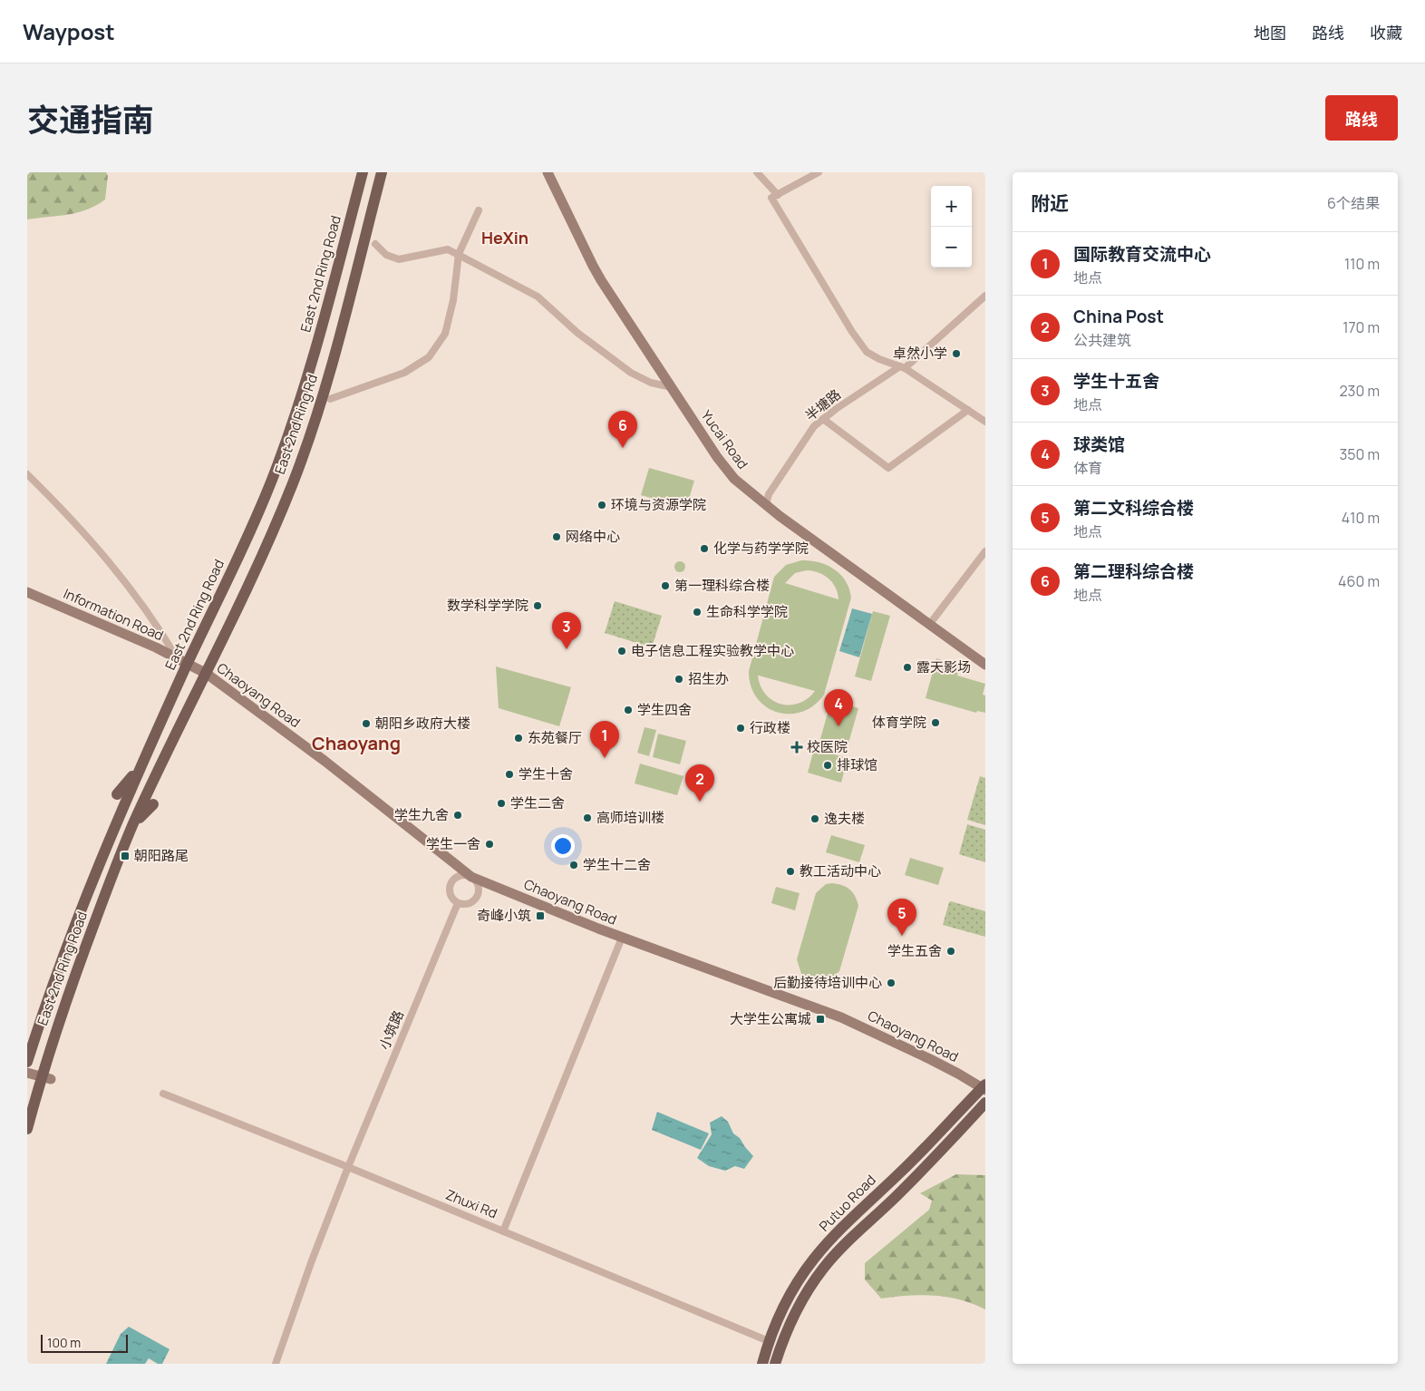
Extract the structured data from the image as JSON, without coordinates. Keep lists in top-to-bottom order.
{
  "streets": {
    "main road": ["East 2nd Ring Road", "East 2nd Ring Rd", "Putuo Road"],
    "street": [
      "半塘路",
      "Yucai Road",
      "Information Road",
      "Chaoyang Road",
      "小筑路",
      "Zhuxi Rd"
    ]
  },
  "crossings": [
    ["East 2nd Ring Road", "East 2nd Ring Rd"],
    ["East 2nd Ring Road", "Information Road"],
    ["East 2nd Ring Road", "Chaoyang Road"],
    ["半塘路", "Yucai Road"],
    ["East 2nd Ring Rd", "Chaoyang Road"],
    ["Information Road", "Chaoyang Road"],
    ["Chaoyang Road", "小筑路"],
    ["Chaoyang Road", "Putuo Road"],
    ["小筑路", "Zhuxi Rd"],
    ["Putuo Road", "Zhuxi Rd"]
  ],
  "districts": ["HeXin", "Chaoyang"],
  "places": {
    "other": [
      "卓然小学",
      "环境与资源学院",
      "网络中心",
      "化学与药学学院",
      "第一理科综合楼",
      "数学科学学院",
      "生命科学学院",
      "电子信息工程实验教学中心",
      "露天影场",
      "招生办",
      "学生四舍",
      "体育学院",
      "朝阳乡政府大楼",
      "行政楼",
      "东苑餐厅",
      "排球馆",
      "学生十舍",
      "学生二舍",
      "学生九舍",
      "高师培训楼",
      "逸夫楼",
      "学生一舍",
      "学生十二舍",
      "教工活动中心",
      "学生五舍",
      "后勤接待培训中心"
    ],
    "health": ["校医院"],
    "transit": ["朝阳路尾", "奇峰小筑", "大学生公寓城"]
  },
  "scale_bar": "100 m",
  "page": {
    "header": "Waypost",
    "nav": ["地图", "路线", "收藏"],
    "title": "交通指南",
    "buttons": "路线",
    "heading": ["附近", "6个结果"],
    "map_buttons": ["+", "−"],
    "list": [
      {
        "mark": "1",
        "name": "国际教育交流中心",
        "note": "地点",
        "value": "110 m"
      },
      {
        "mark": "2",
        "name": "China Post",
        "note": "公共建筑",
        "value": "170 m"
      },
      {
        "mark": "3",
        "name": "学生十五舍",
        "note": "地点",
        "value": "230 m"
      },
      {
        "mark": "4",
        "name": "球类馆",
        "note": "体育",
        "value": "350 m"
      },
      {
        "mark": "5",
        "name": "第二文科综合楼",
        "note": "地点",
        "value": "410 m"
      },
      {
        "mark": "6",
        "name": "第二理科综合楼",
        "note": "地点",
        "value": "460 m"
      }
    ],
    "pins": [
      "6",
      "3",
      "4",
      "1",
      "2",
      "5"
    ],
    "scale": "100 m"
  }
}
